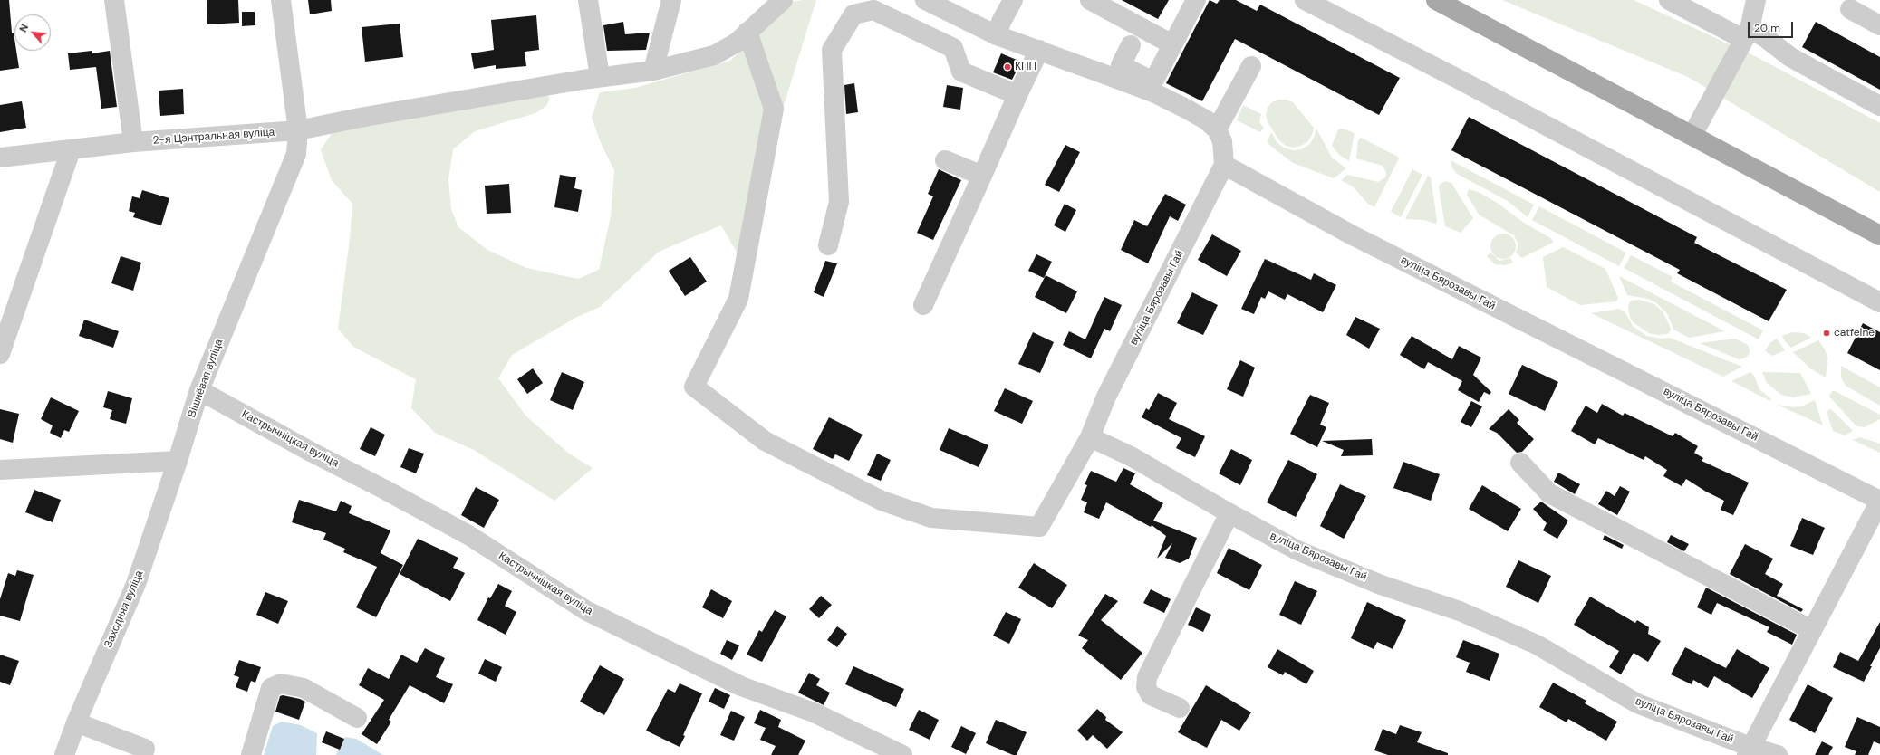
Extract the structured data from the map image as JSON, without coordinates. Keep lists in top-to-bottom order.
{
  "streets": {
    "street": [
      "2-я Цэнтральная вуліца",
      "вуліца Бярозавы Гай",
      "Вішнёвая вуліца",
      "Кастрычніцкая вуліца",
      "Заходняя вуліца"
    ]
  },
  "crossings": [
    ["2-я Цэнтральная вуліца", "Вішнёвая вуліца"],
    ["Вішнёвая вуліца", "Кастрычніцкая вуліца"],
    ["Вішнёвая вуліца", "Заходняя вуліца"]
  ],
  "places": ["КПП", "catfeine"],
  "scale_bar": "20 m",
  "north": "top left"
}
